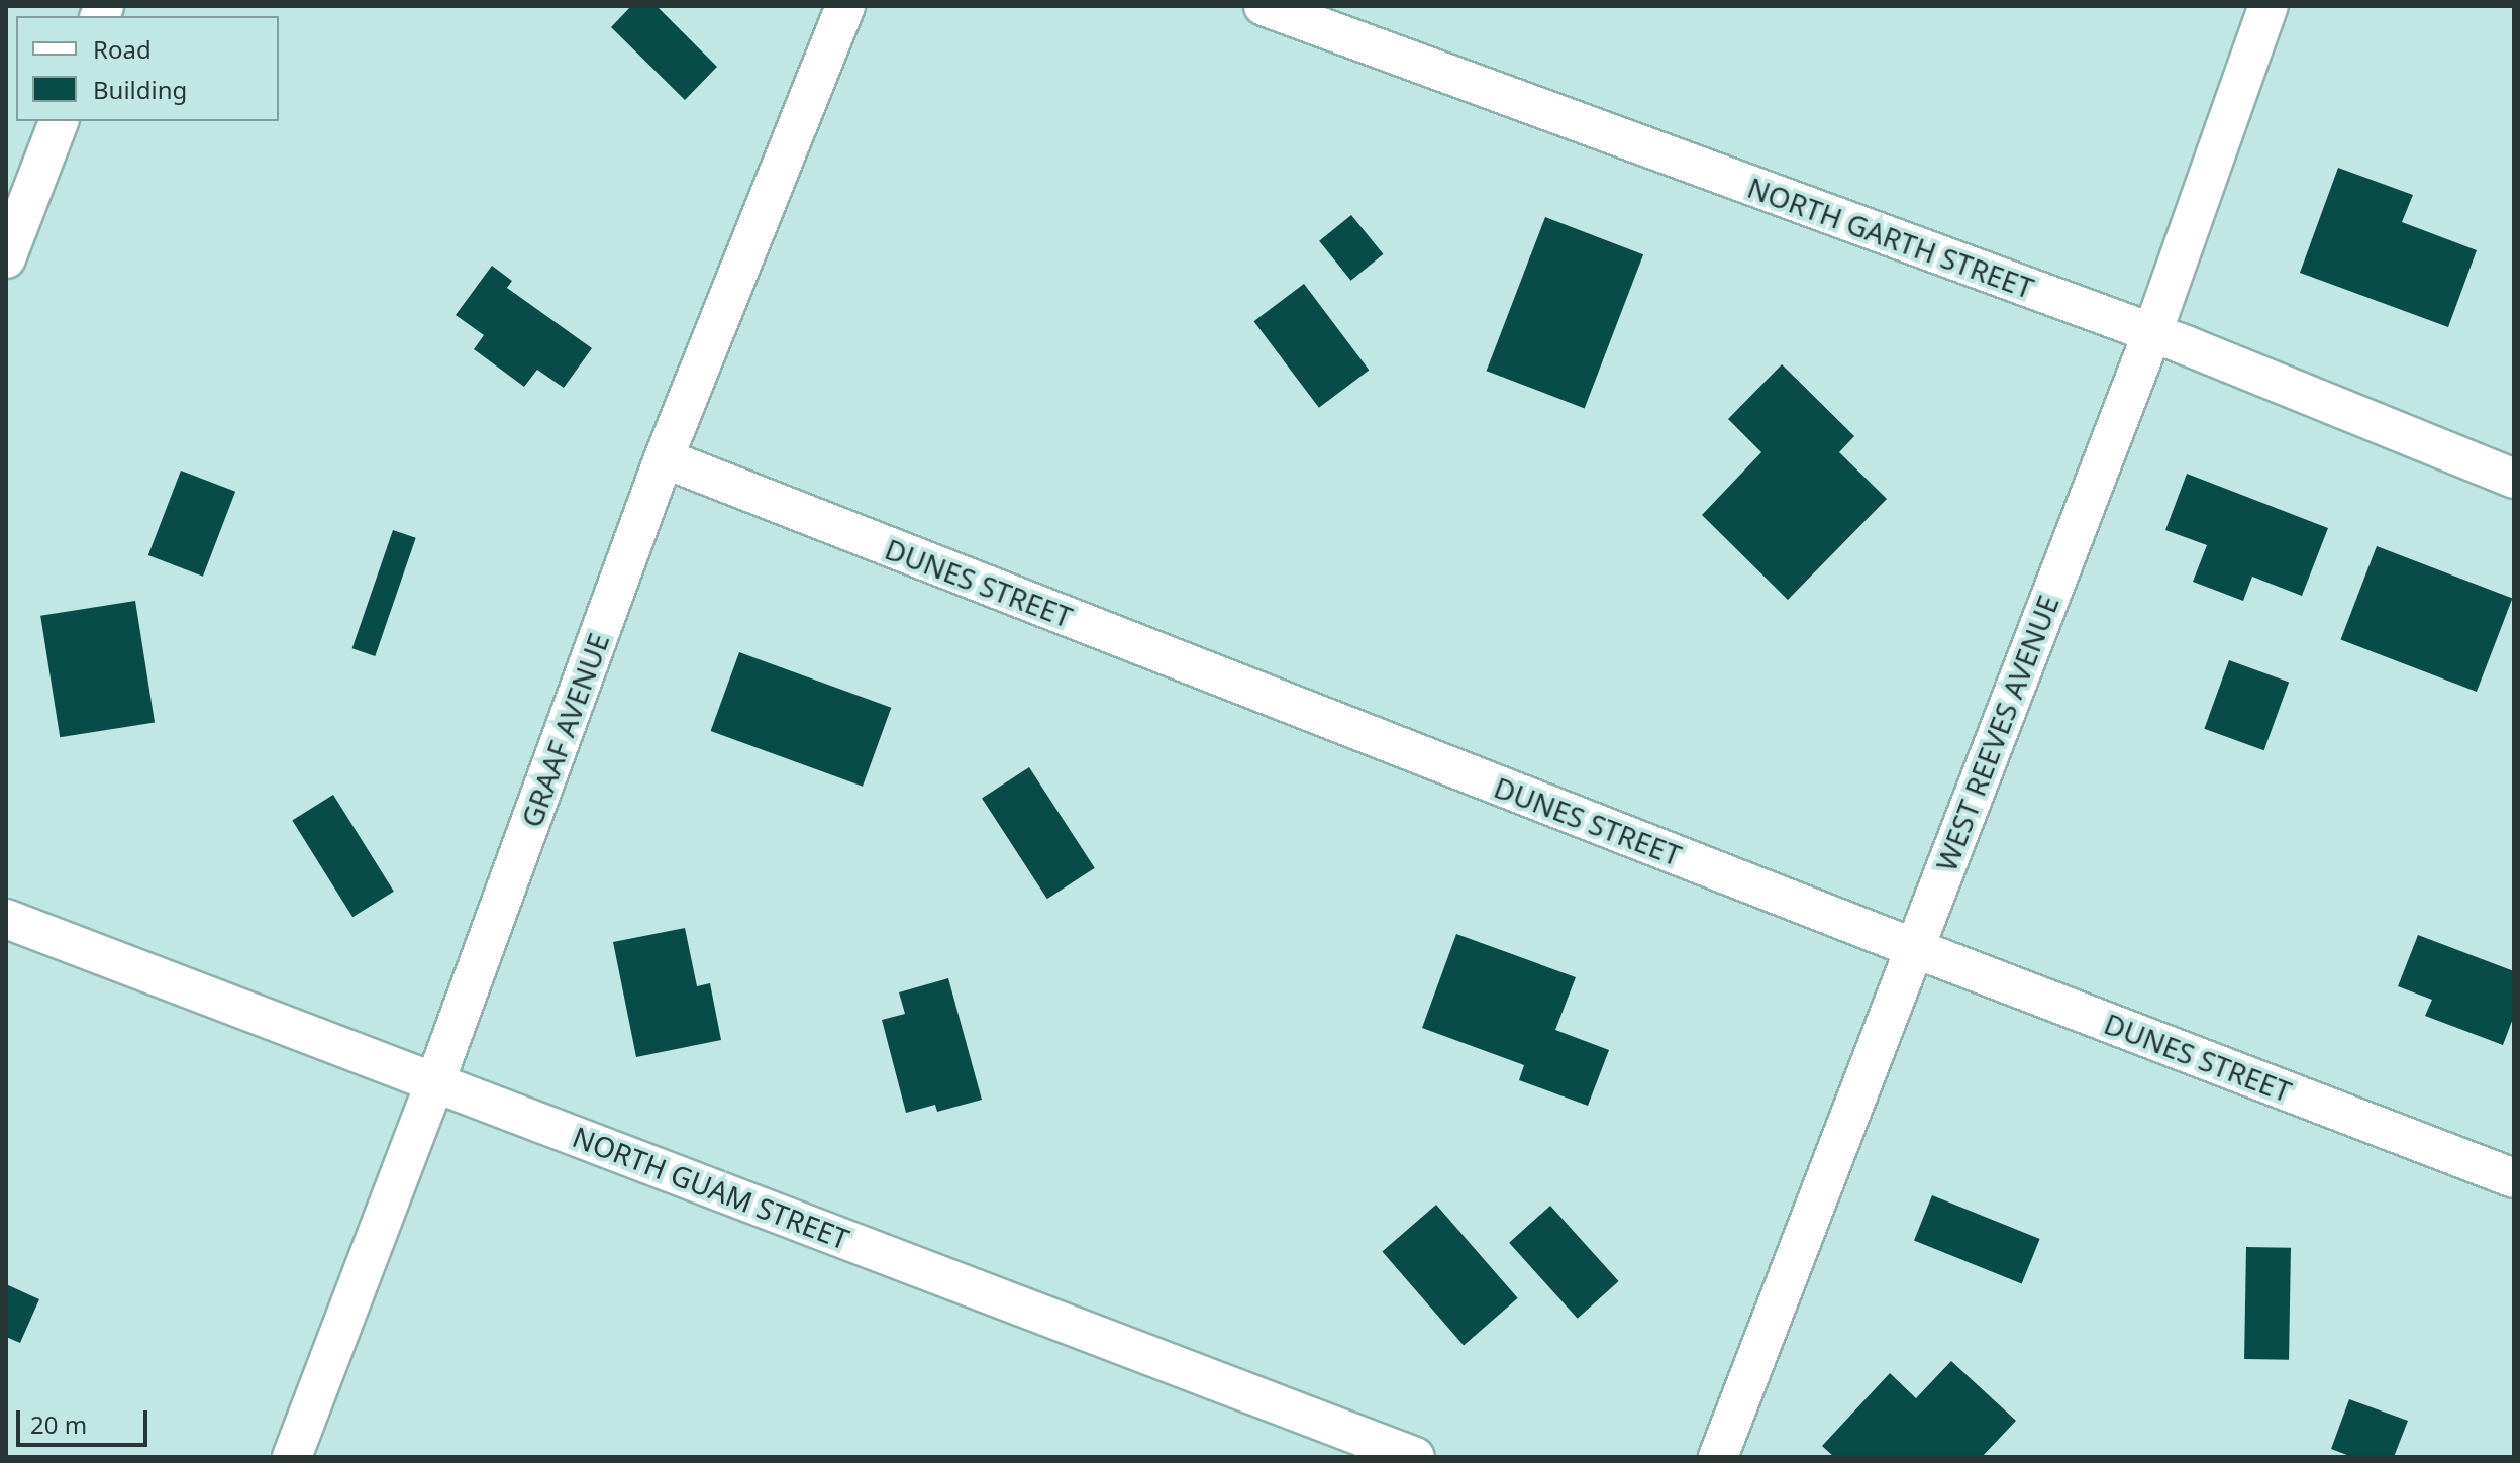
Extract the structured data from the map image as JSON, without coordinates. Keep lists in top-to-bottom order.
{
  "streets": {
    "street": [
      "NORTH GARTH STREET",
      "DUNES STREET",
      "GRAAF AVENUE",
      "WEST REEVES AVENUE",
      "NORTH GUAM STREET"
    ]
  },
  "crossings": [
    ["NORTH GARTH STREET", "WEST REEVES AVENUE"],
    ["DUNES STREET", "GRAAF AVENUE"],
    ["DUNES STREET", "WEST REEVES AVENUE"],
    ["GRAAF AVENUE", "NORTH GUAM STREET"]
  ],
  "legend": ["Road", "Building"],
  "scale_bar": "20 m"
}
